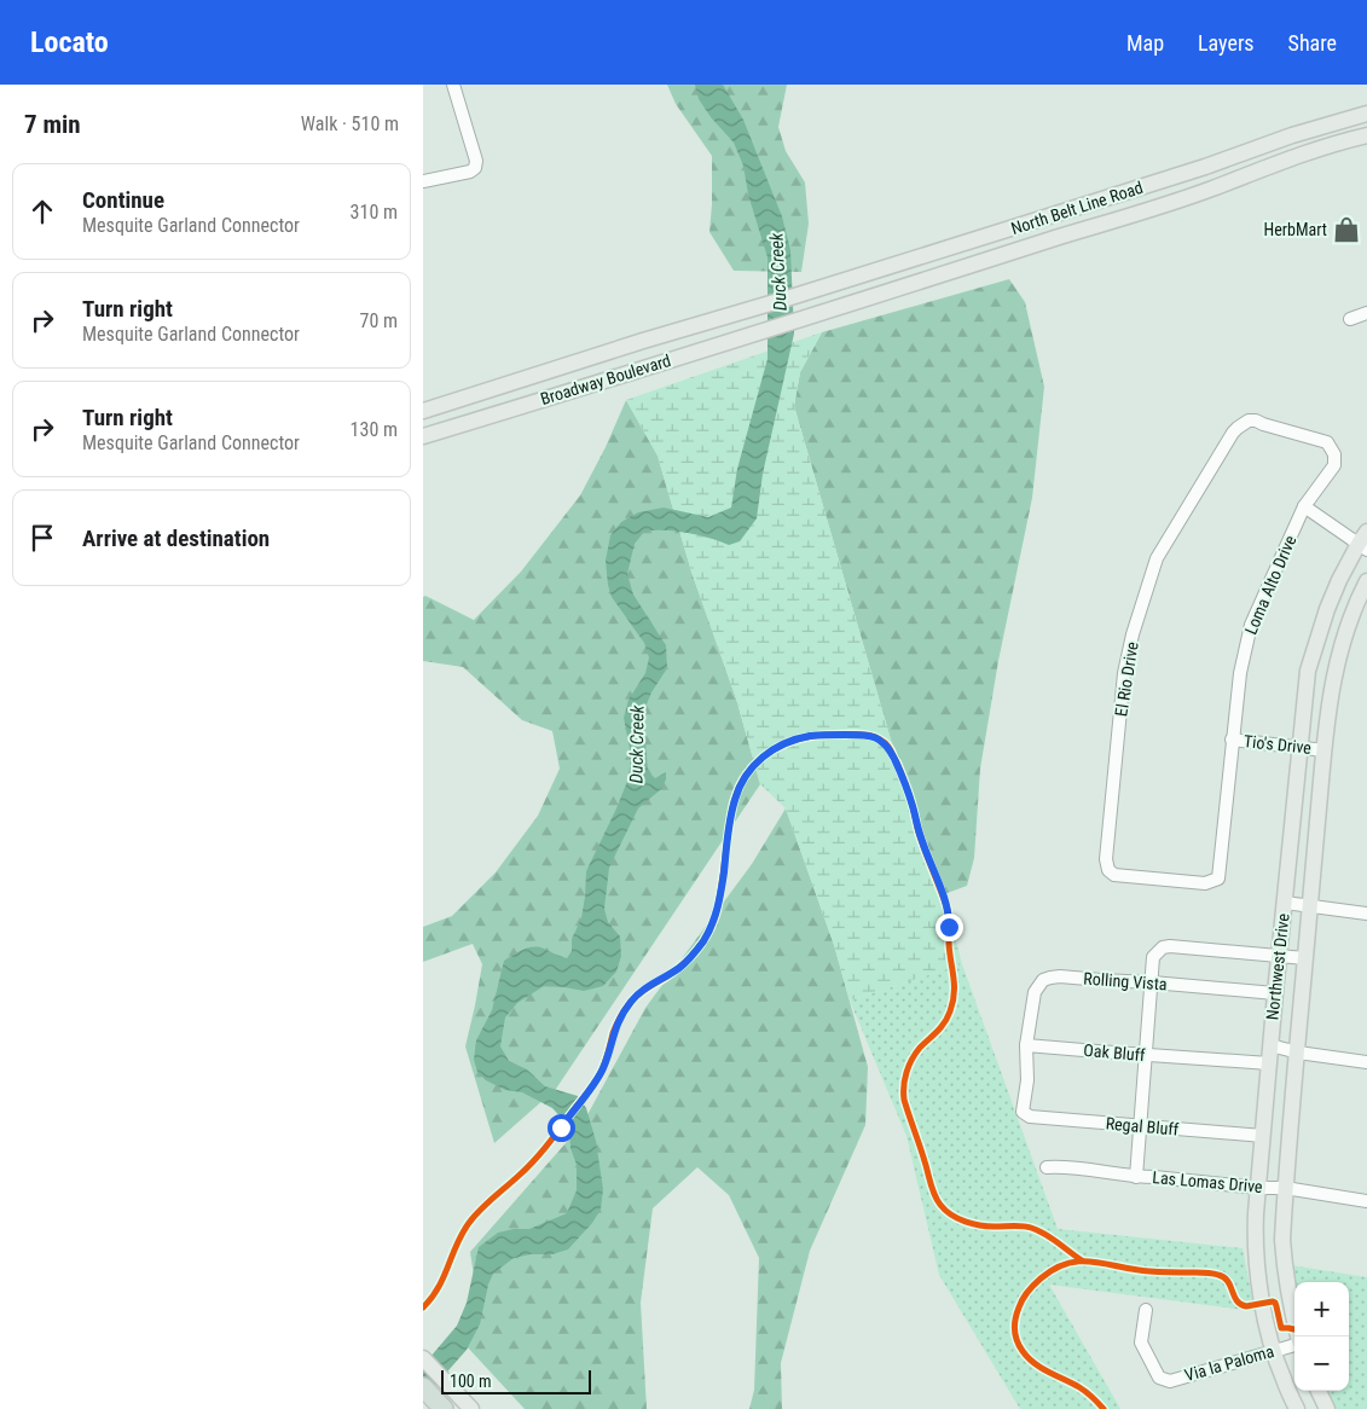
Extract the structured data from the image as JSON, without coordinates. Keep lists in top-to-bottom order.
{
  "streets": {
    "main road": ["North Belt Line Road", "Broadway Boulevard", "Northwest Drive"],
    "street": [
      "Loma Alto Drive",
      "El Rio Drive",
      "Tio's Drive",
      "Rolling Vista",
      "Oak Bluff",
      "Regal Bluff",
      "Las Lomas Drive",
      "Via la Paloma"
    ]
  },
  "crossings": [
    ["North Belt Line Road", "Broadway Boulevard"],
    ["Loma Alto Drive", "El Rio Drive"],
    ["Loma Alto Drive", "Tio's Drive"],
    ["Tio's Drive", "Northwest Drive"],
    ["Northwest Drive", "Rolling Vista"],
    ["Northwest Drive", "Oak Bluff"],
    ["Northwest Drive", "Regal Bluff"],
    ["Northwest Drive", "Las Lomas Drive"],
    ["Northwest Drive", "Via la Paloma"],
    ["Rolling Vista", "Oak Bluff"],
    ["Rolling Vista", "Regal Bluff"],
    ["Oak Bluff", "Regal Bluff"]
  ],
  "water": ["Duck Creek"],
  "places": {
    "shop": ["HerbMart"]
  },
  "scale_bar": "100 m",
  "page": {
    "header": "Locato",
    "nav": ["Map", "Layers", "Share"],
    "heading": ["7 min", "Walk · 510 m"],
    "list": [
      ["Continue", "Mesquite Garland Connector", "310 m"],
      ["Turn right", "Mesquite Garland Connector", "70 m"],
      ["Turn right", "Mesquite Garland Connector", "130 m"],
      "Arrive at destination"
    ],
    "map_buttons": ["+", "−"],
    "scale": "100 m"
  }
}
